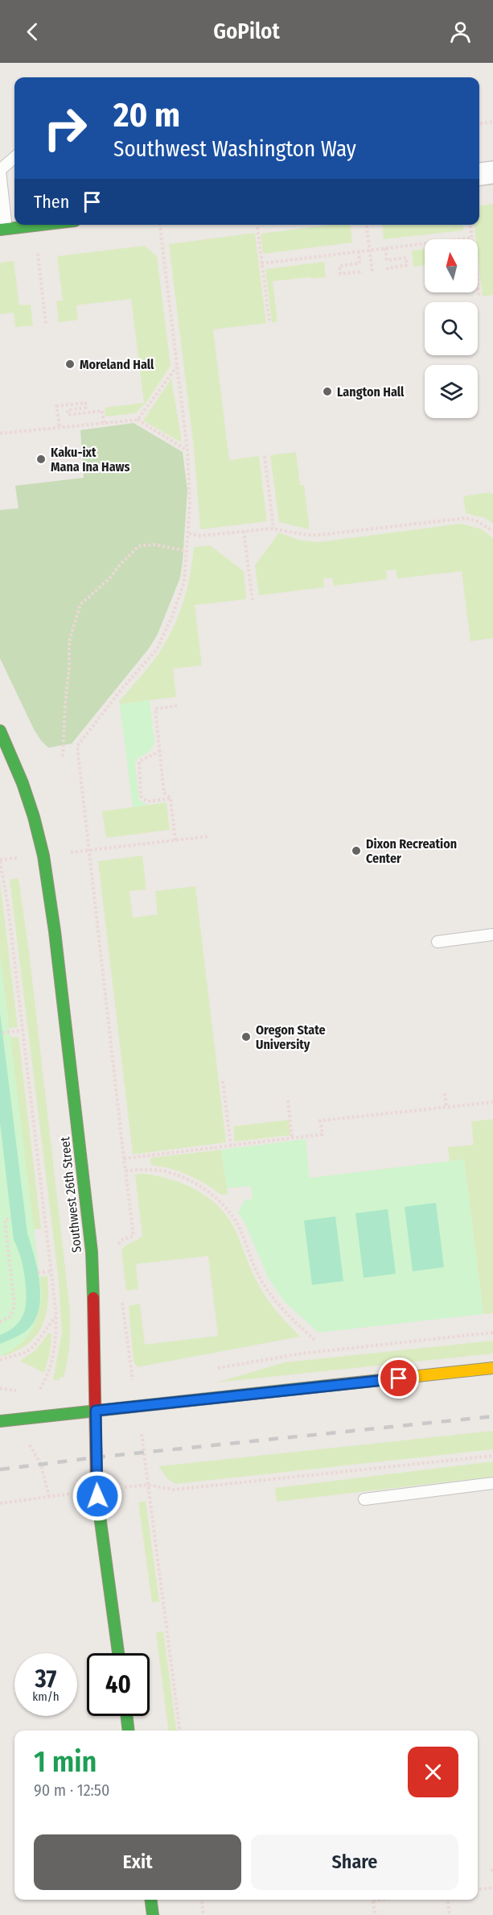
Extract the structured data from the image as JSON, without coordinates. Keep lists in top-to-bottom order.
{
  "streets": {
    "street": ["Southwest 26th Street"]
  },
  "places": [
    "Moreland Hall",
    "Langton Hall",
    "Kaku-ixt Mana Ina Haws",
    "Dixon Recreation Center",
    "Oregon State University"
  ],
  "north": "top",
  "page": {
    "header": "GoPilot",
    "turn": ["20 m", "Southwest Washington Way"],
    "then": "Then",
    "speed": "37 km/h",
    "limit": "40",
    "heading": ["1 min", "90 m · 12:50"],
    "buttons": ["Exit", "Share"]
  }
}
